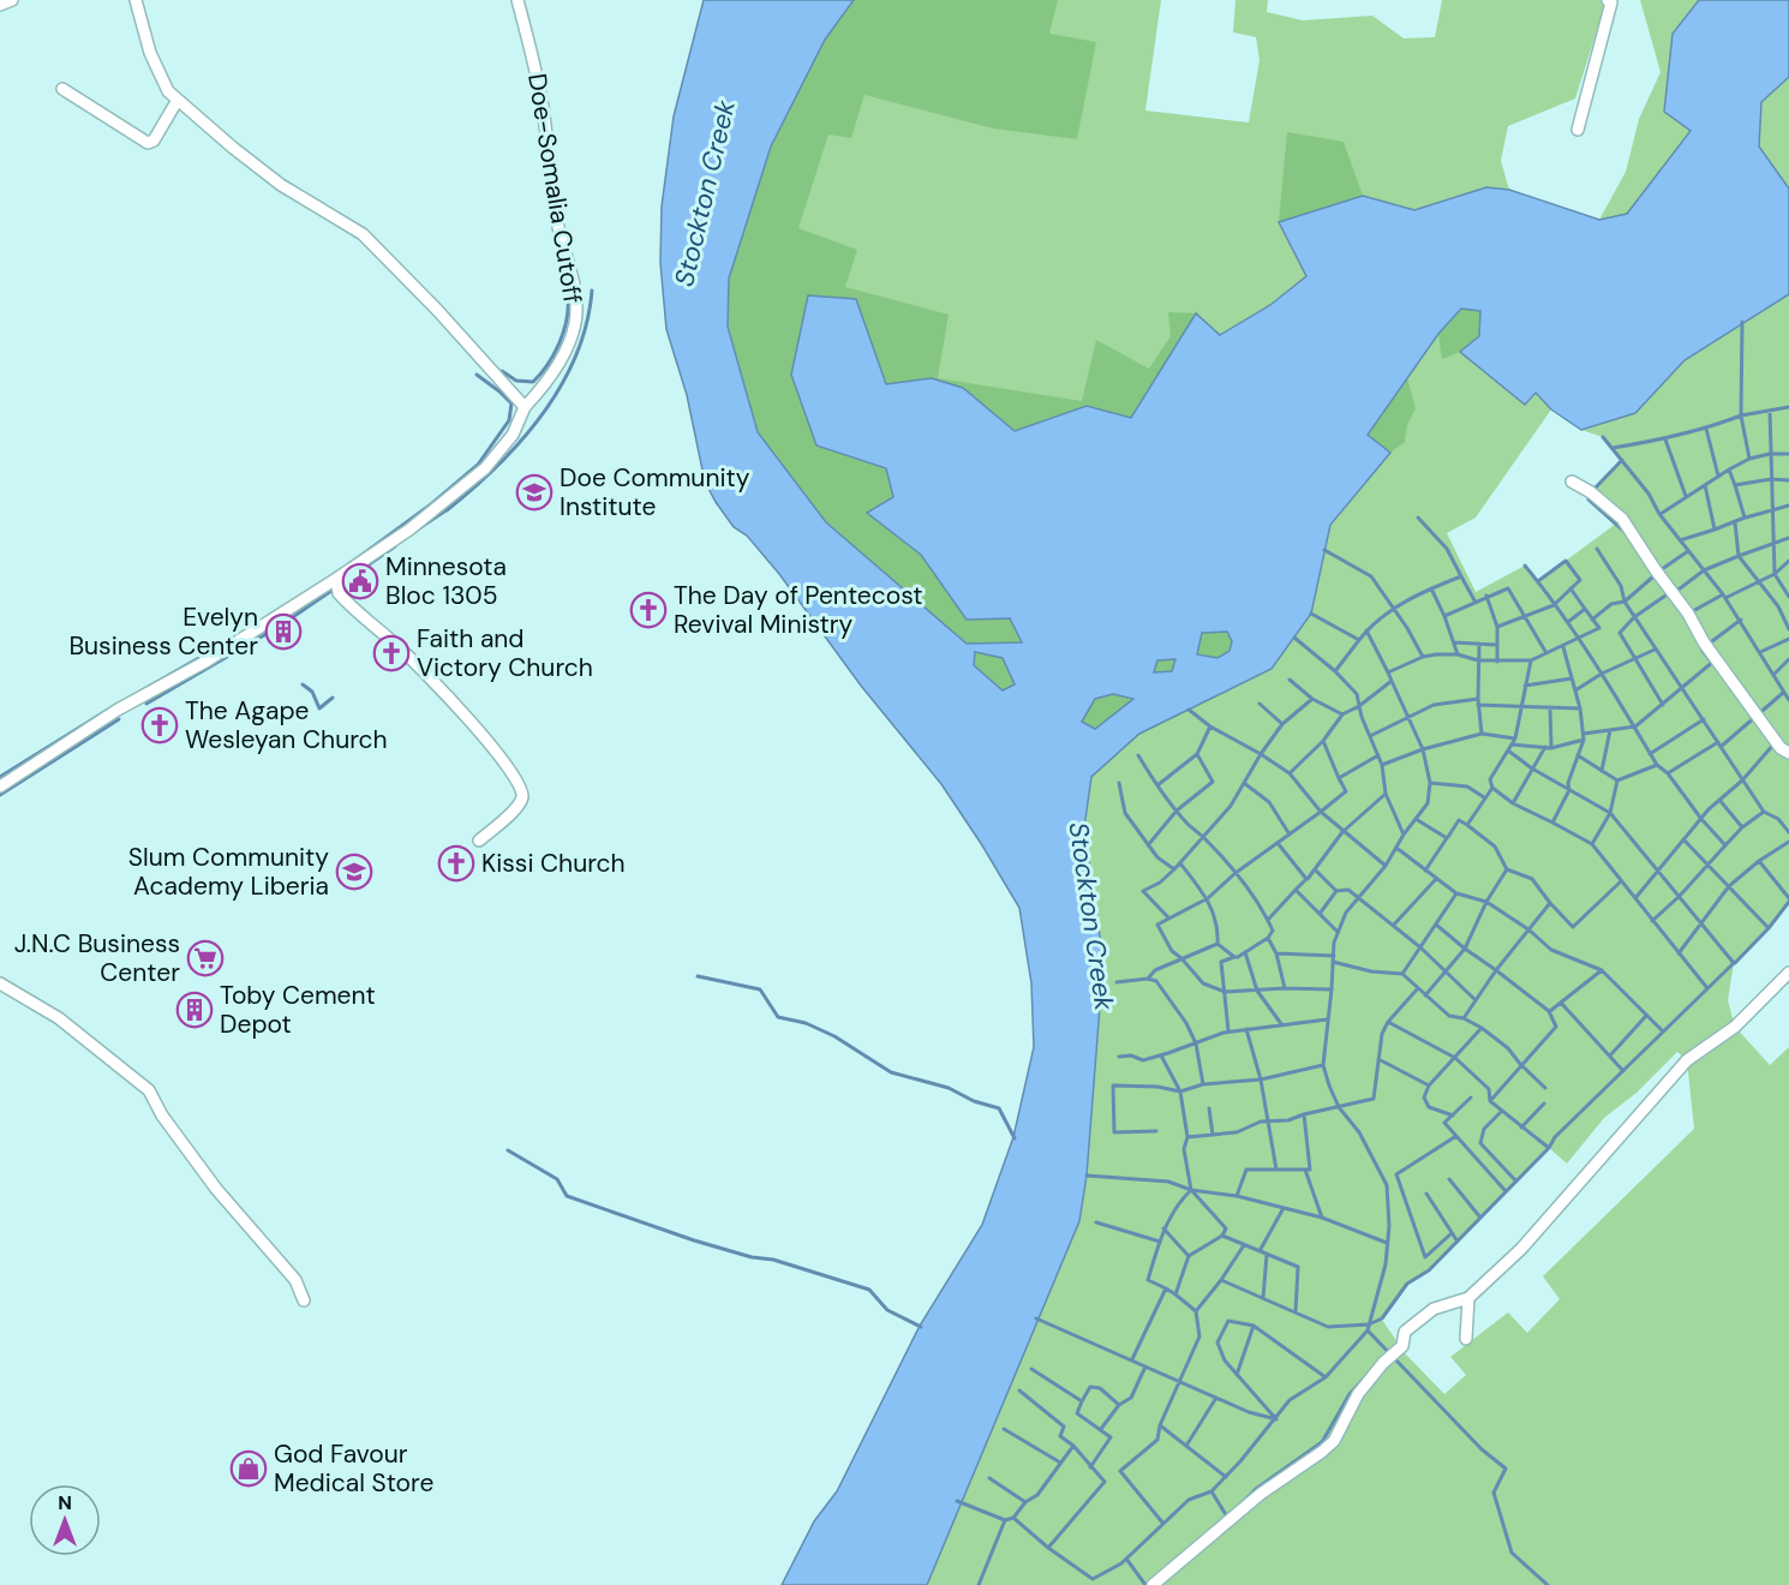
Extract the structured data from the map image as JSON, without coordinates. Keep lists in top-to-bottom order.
{
  "streets": {
    "street": ["Doe-Somalia Cutoff"]
  },
  "water": ["Stockton Creek"],
  "places": {
    "school or university": ["Doe Community Institute", "Slum Community Academy Liberia"],
    "public building": ["Minnesota Bloc 1305"],
    "church": [
      "The Day of Pentecost Revival Ministry",
      "Faith and Victory Church",
      "The Agape Wesleyan Church",
      "Kissi Church"
    ],
    "building": ["Evelyn Business Center", "Toby Cement Depot"],
    "supermarket": ["J.N.C Business Center"],
    "shop": ["God Favour Medical Store"]
  },
  "north": "top"
}
